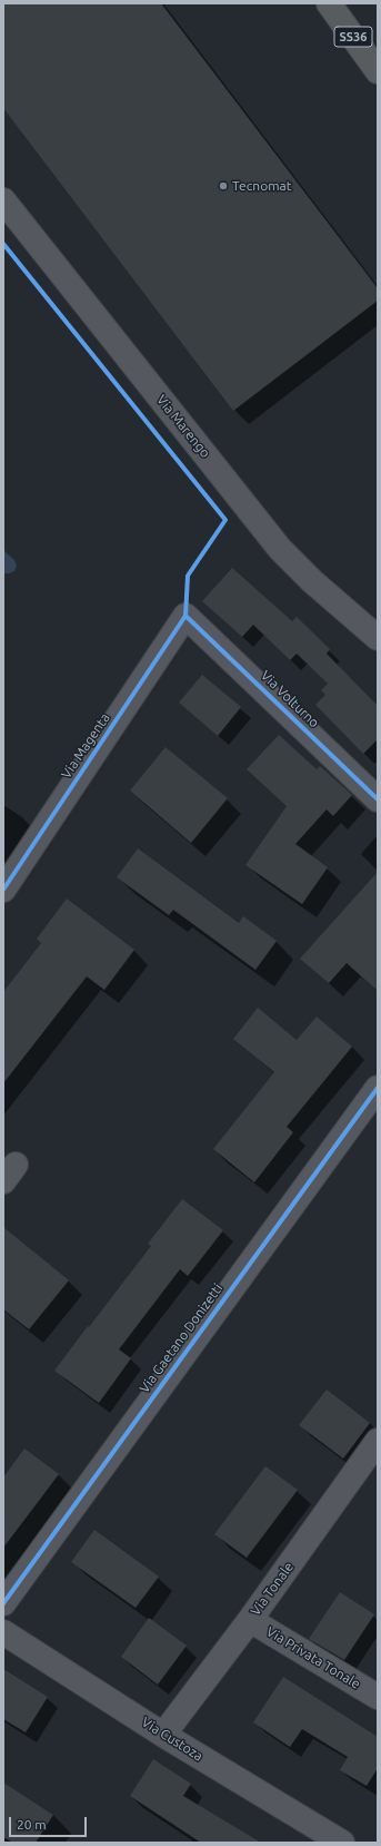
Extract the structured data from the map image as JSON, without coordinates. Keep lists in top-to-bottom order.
{
  "streets": {
    "highway": ["SS36"],
    "street": [
      "Via Marengo",
      "Via Volturno",
      "Via Magenta",
      "Via Gaetano Donizetti",
      "Via Tonale",
      "Via Privata Tonale",
      "Via Custoza"
    ]
  },
  "crossings": [
    ["Via Volturno", "Via Magenta"],
    ["Via Tonale", "Via Privata Tonale"],
    ["Via Tonale", "Via Custoza"]
  ],
  "places": ["Tecnomat"],
  "scale_bar": "20 m"
}
